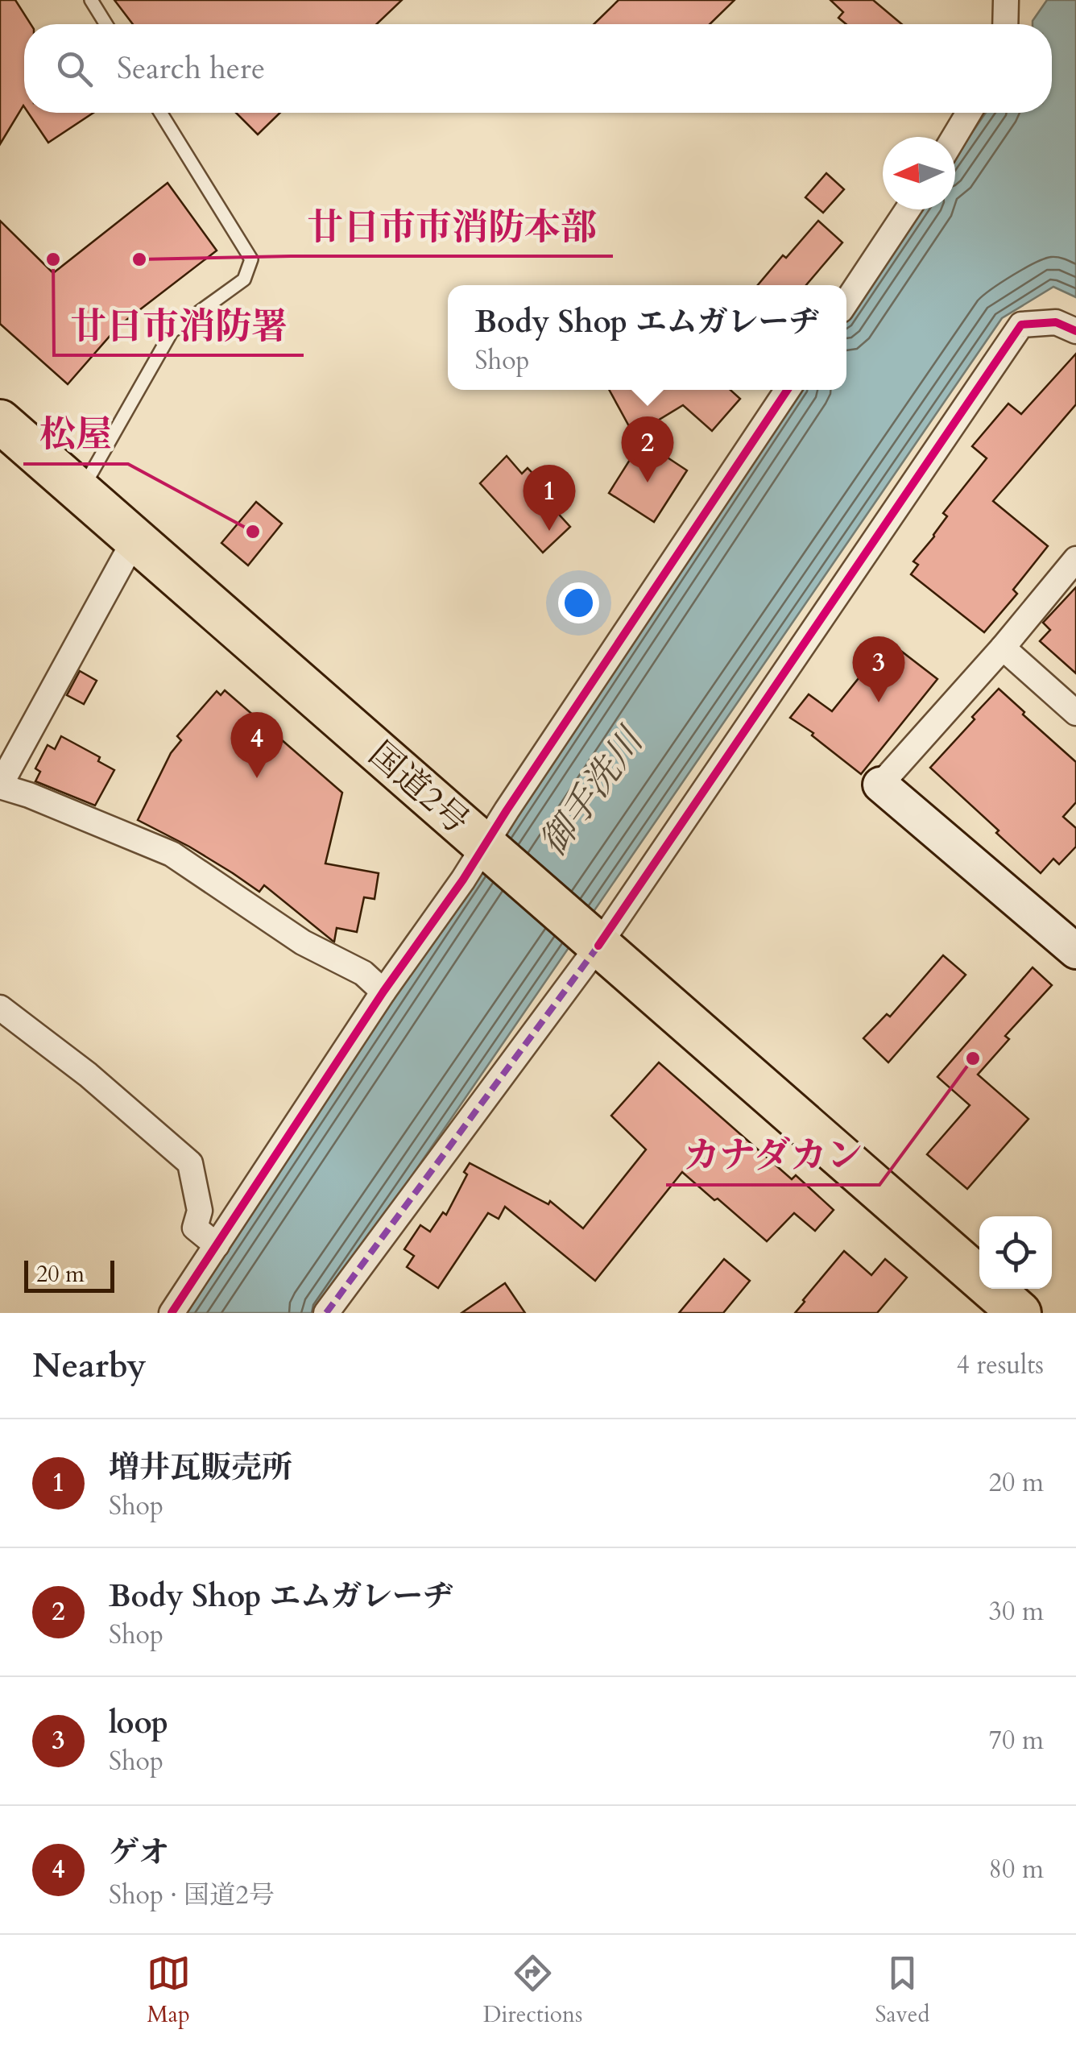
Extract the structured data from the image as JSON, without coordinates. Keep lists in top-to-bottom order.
{
  "streets": {
    "highway": ["国道2号"]
  },
  "water": ["御手洗川"],
  "places": [
    "廿日市消防署",
    "廿日市市消防本部",
    "松屋",
    "カナダカン"
  ],
  "scale_bar": "20 m",
  "north": "left",
  "page": {
    "search": "Search here",
    "popup": ["Body Shop エムガレーヂ", "Shop"],
    "pins": [
      "2",
      "1",
      "3",
      "4"
    ],
    "scale": "20 m",
    "heading": ["Nearby", "4 results"],
    "list": [
      {
        "mark": "1",
        "name": "増井瓦販売所",
        "note": "Shop",
        "value": "20 m"
      },
      {
        "mark": "2",
        "name": "Body Shop エムガレーヂ",
        "note": "Shop",
        "value": "30 m"
      },
      {
        "mark": "3",
        "name": "loop",
        "note": "Shop",
        "value": "70 m"
      },
      {
        "mark": "4",
        "name": "ゲオ",
        "note": "Shop · 国道2号",
        "value": "80 m"
      }
    ],
    "nav": ["Map", "Directions", "Saved"]
  }
}
